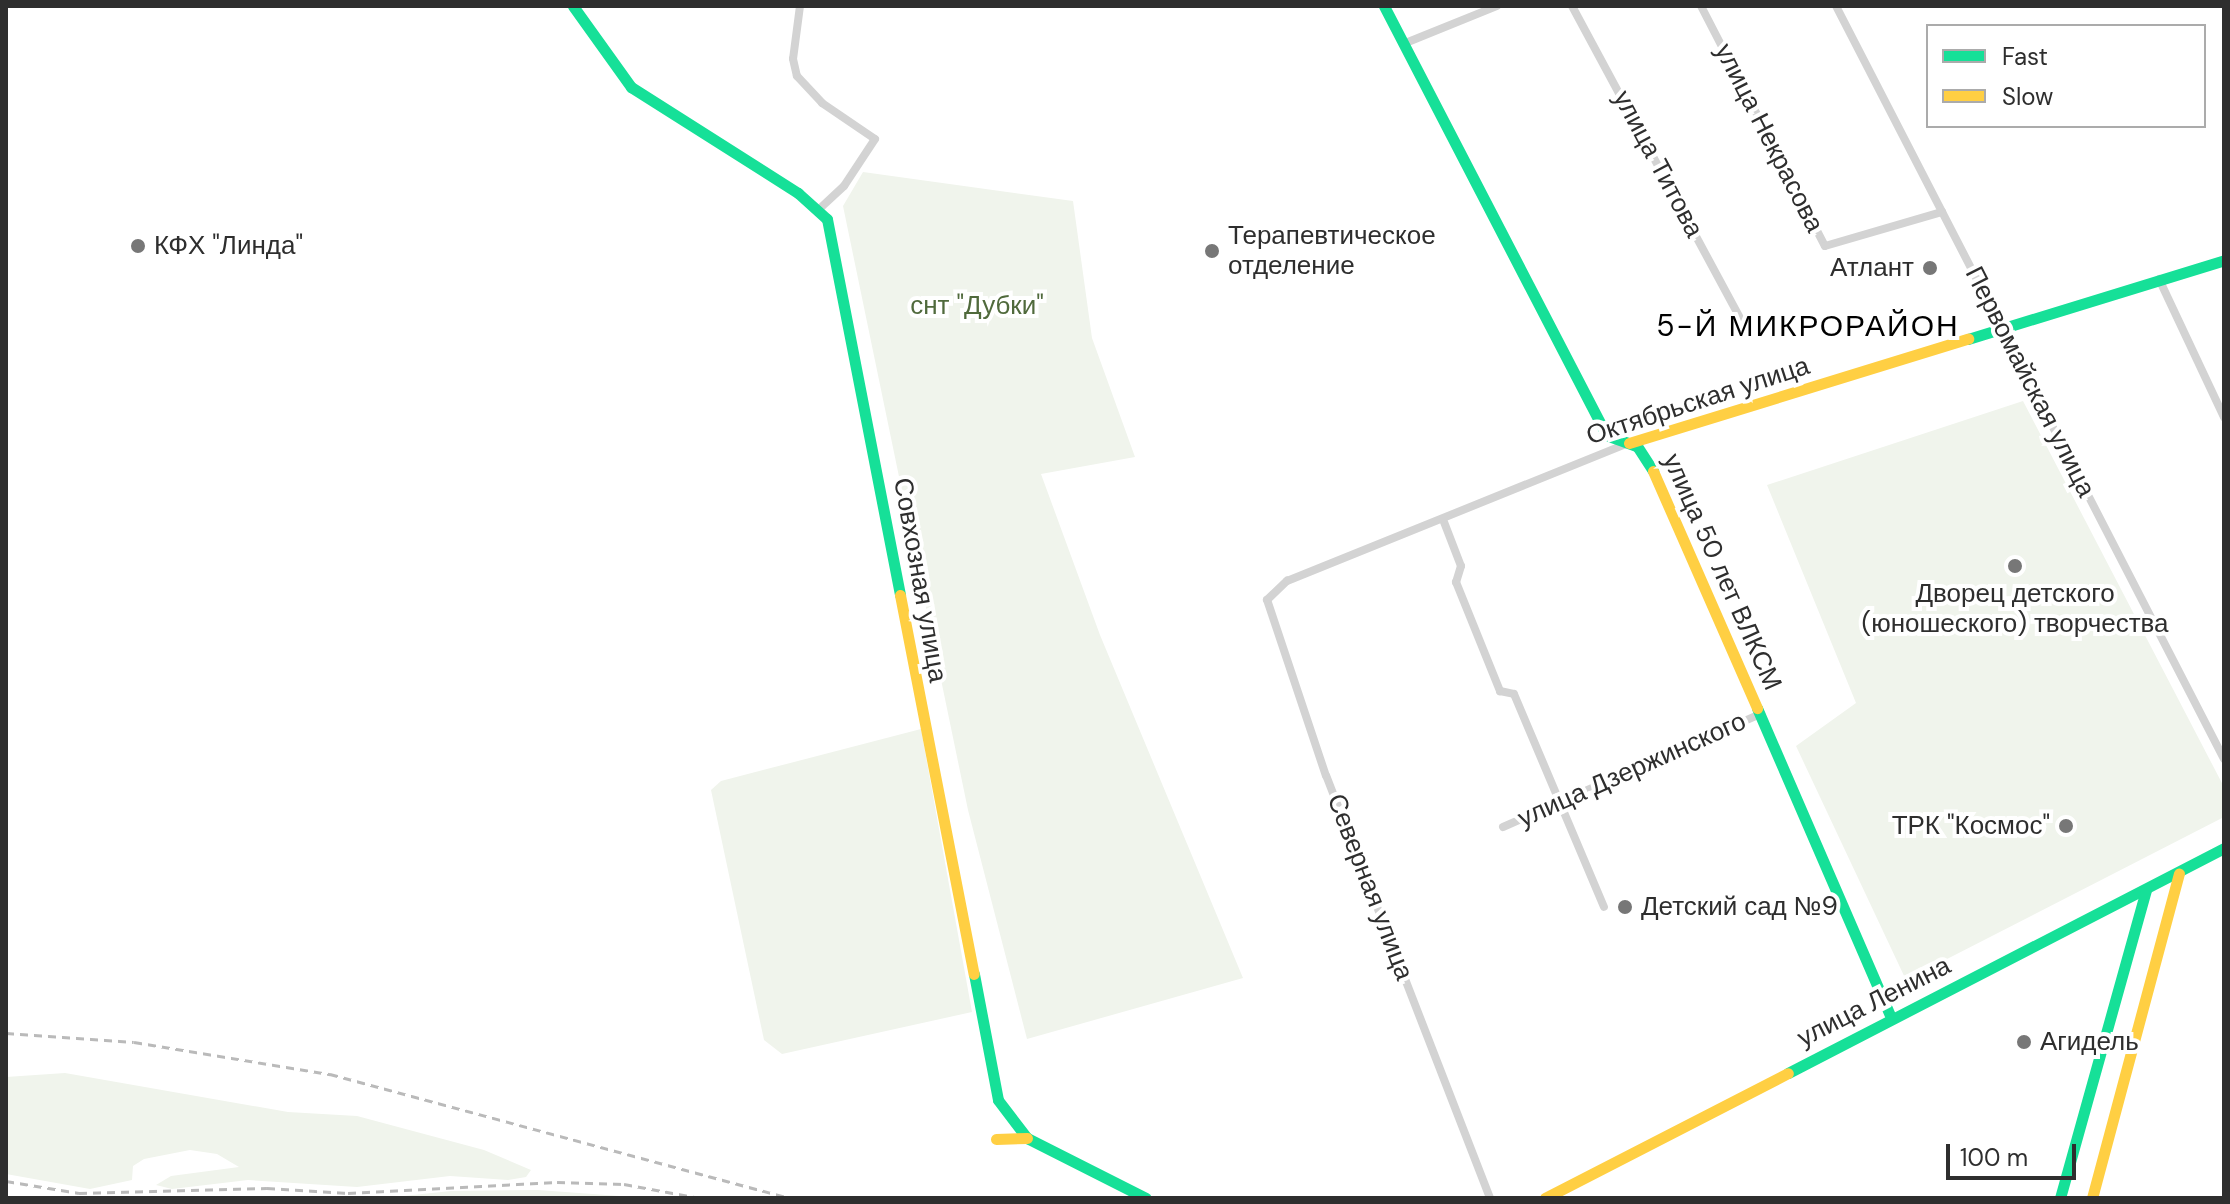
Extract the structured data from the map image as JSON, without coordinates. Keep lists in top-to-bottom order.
{
  "streets": {
    "street": [
      "улица Некрасова",
      "улица Титова",
      "Первомайская улица",
      "Октябрьская улица",
      "улица 50 лет ВЛКСМ",
      "Совхозная улица",
      "улица Дзержинского",
      "Северная улица",
      "улица Ленина"
    ]
  },
  "crossings": [
    ["улица Некрасова", "Первомайская улица"],
    ["Первомайская улица", "Октябрьская улица"],
    ["Октябрьская улица", "улица 50 лет ВЛКСМ"],
    ["Октябрьская улица", "Северная улица"],
    ["улица 50 лет ВЛКСМ", "улица Дзержинского"],
    ["улица 50 лет ВЛКСМ", "улица Ленина"]
  ],
  "districts": ["5-Й МИКРОРАЙОН"],
  "parks": ["снт \"Дубки\""],
  "places": [
    "КФХ \"Линда\"",
    "Терапевтическое отделение",
    "Атлант",
    "Дворец детского (юношеского) творчества",
    "ТРК \"Космос\"",
    "Детский сад №9",
    "Агидель"
  ],
  "legend": ["Fast", "Slow"],
  "scale_bar": "100 m"
}
